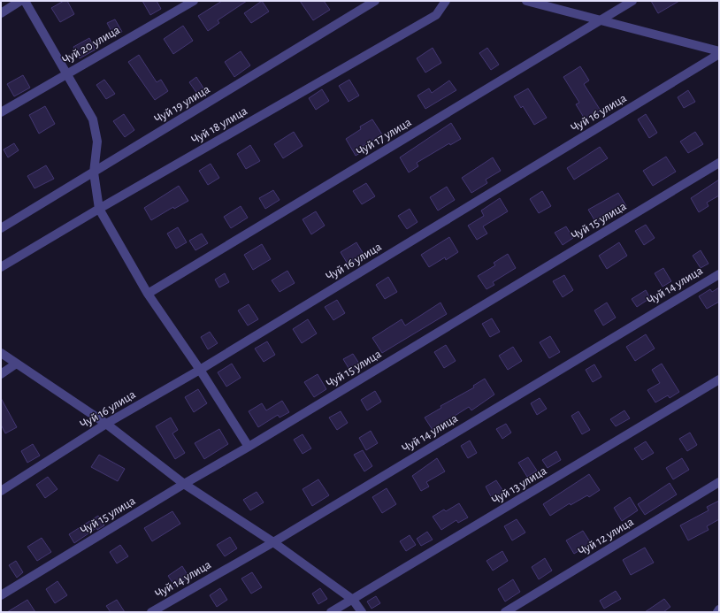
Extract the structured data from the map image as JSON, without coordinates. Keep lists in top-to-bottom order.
{
  "streets": {
    "street": [
      "Чуй 20 улица",
      "Чуй 19 улица",
      "Чуй 16 улица",
      "Чуй 18 улица",
      "Чуй 17 улица",
      "Чуй 15 улица",
      "Чуй 14 улица",
      "Чуй 13 улица",
      "Чуй 12 улица"
    ]
  }
}
